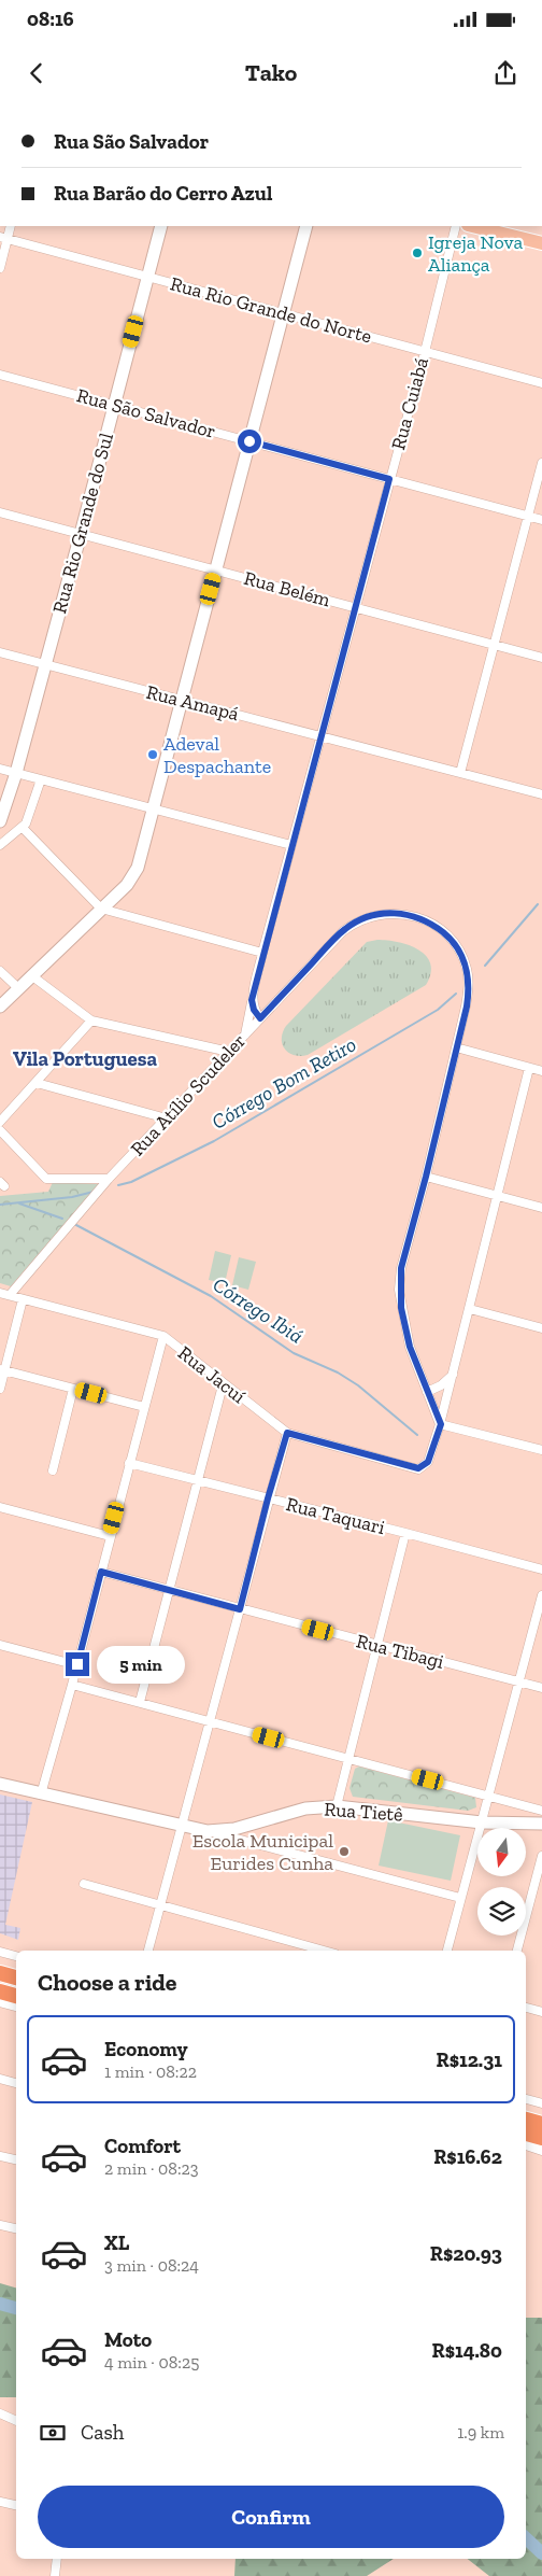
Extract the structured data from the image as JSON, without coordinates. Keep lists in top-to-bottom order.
{
  "streets": {
    "street": [
      "Rua Rio Grande do Norte",
      "Rua Cuiabá",
      "Rua São Salvador",
      "Rua Rio Grande do Sul",
      "Rua Belém",
      "Rua Amapá",
      "Rua Atílio Scudeler",
      "Rua Jacuí",
      "Rua Taquari",
      "Rua Tibagi",
      "Rua Tietê"
    ]
  },
  "crossings": [
    ["Rua Rio Grande do Norte", "Rua Cuiabá"],
    ["Rua Rio Grande do Norte", "Rua Rio Grande do Sul"],
    ["Rua Cuiabá", "Rua São Salvador"],
    ["Rua Cuiabá", "Rua Belém"],
    ["Rua Cuiabá", "Rua Amapá"],
    ["Rua Cuiabá", "Rua Atílio Scudeler"],
    ["Rua São Salvador", "Rua Rio Grande do Sul"],
    ["Rua Rio Grande do Sul", "Rua Belém"],
    ["Rua Rio Grande do Sul", "Rua Amapá"],
    ["Rua Atílio Scudeler", "Rua Jacuí"]
  ],
  "districts": ["Vila Portuguesa"],
  "water": ["Córrego Bom Retiro", "Córrego Ibiá"],
  "places": ["Igreja Nova Aliança", "Adeval Despachante", "Escola Municipal Eurides Cunha"],
  "north": "bottom",
  "page": {
    "status": "08:16",
    "header": "Tako",
    "banner": ["Rua São Salvador", "Rua Barão do Cerro Azul"],
    "bubble": "5 min",
    "heading": "Choose a ride",
    "list": [
      {
        "name": "Economy",
        "note": "1 min · 08:22",
        "value": "R$12.31"
      },
      {
        "name": "Comfort",
        "note": "2 min · 08:23",
        "value": "R$16.62"
      },
      {
        "name": "XL",
        "note": "3 min · 08:24",
        "value": "R$20.93"
      },
      {
        "name": "Moto",
        "note": "4 min · 08:25",
        "value": "R$14.80"
      }
    ],
    "pay": ["Cash", "1.9 km"],
    "buttons": "Confirm"
  }
}
